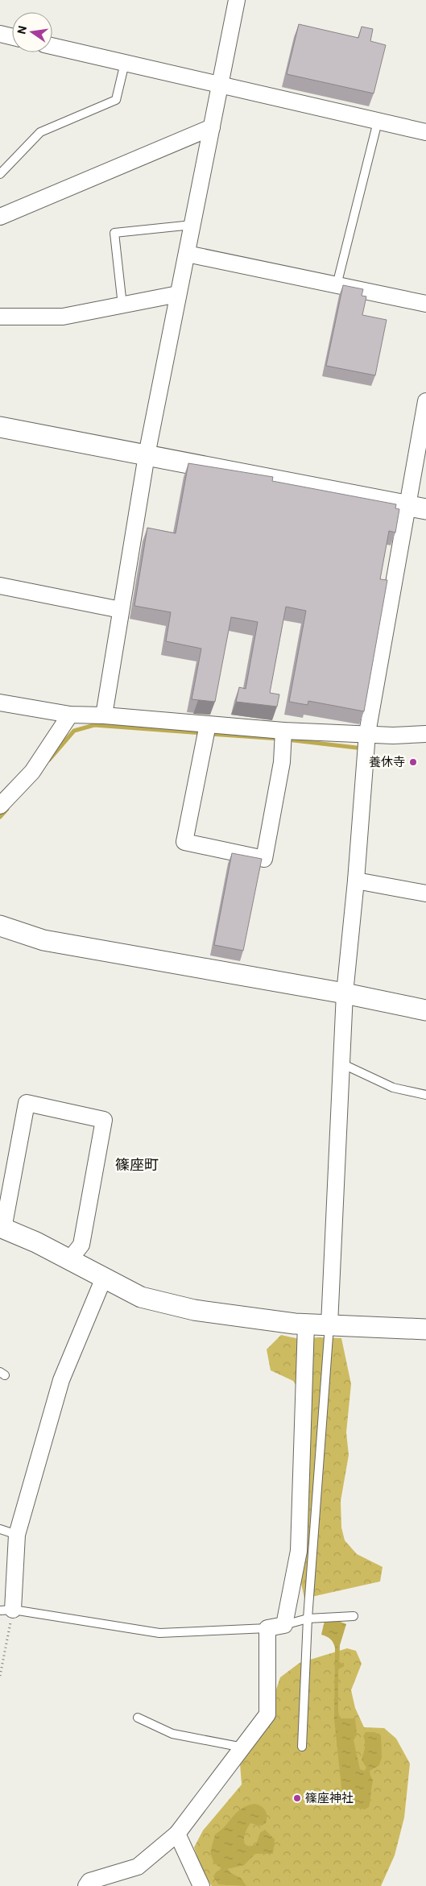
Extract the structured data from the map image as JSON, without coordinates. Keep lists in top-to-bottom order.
{
  "districts": ["篠座町"],
  "places": ["養休寺", "篠座神社"],
  "north": "left"
}
